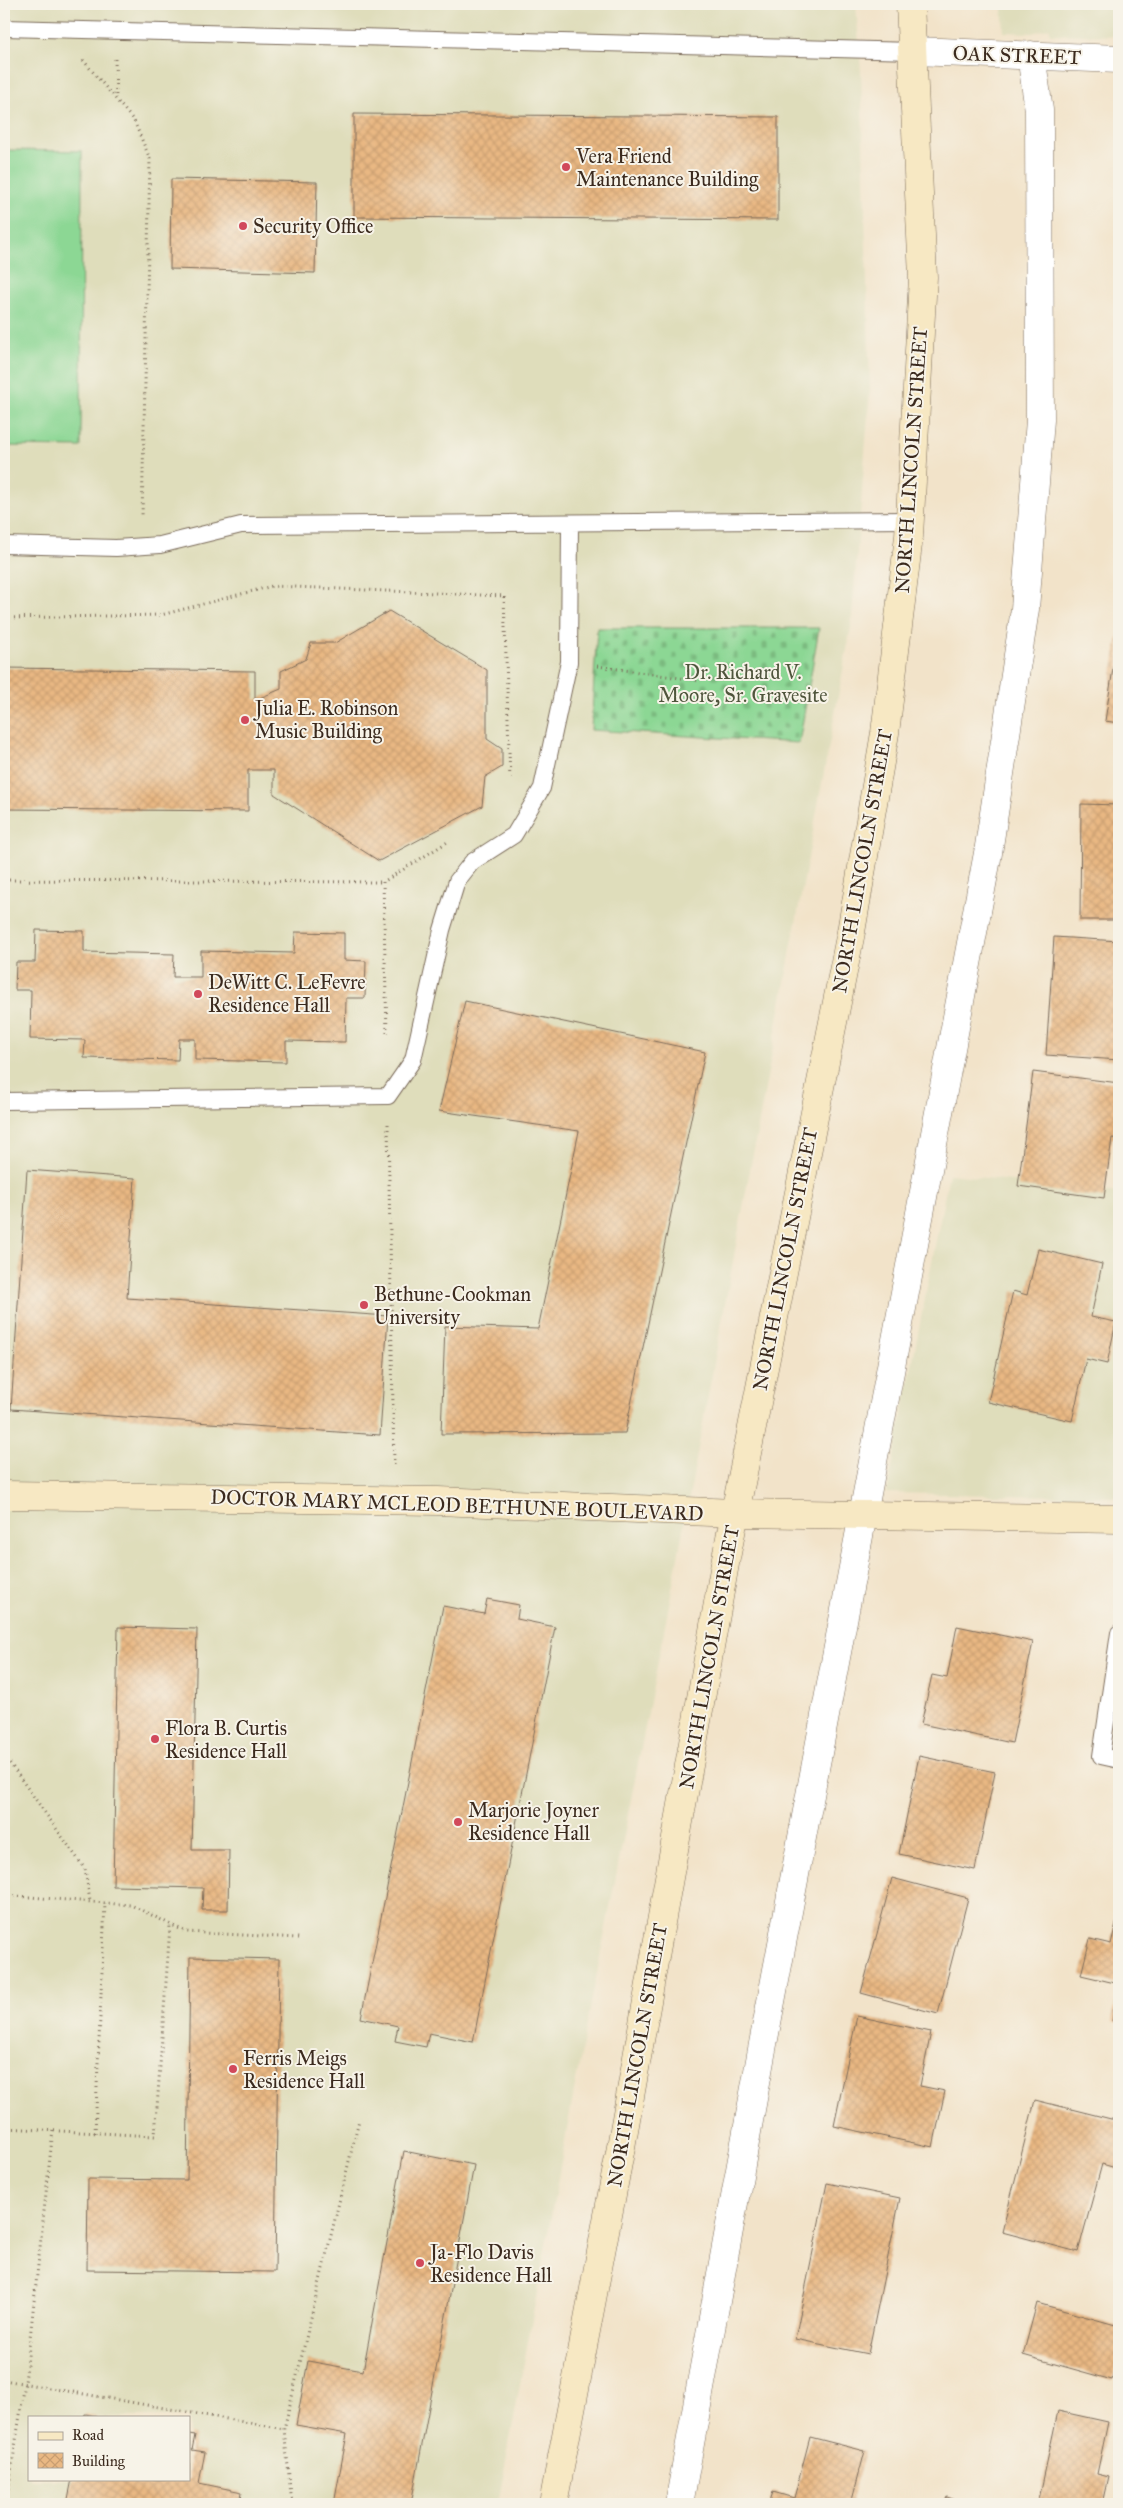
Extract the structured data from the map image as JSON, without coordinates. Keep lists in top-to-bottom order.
{
  "streets": {
    "street": ["OAK STREET", "NORTH LINCOLN STREET", "DOCTOR MARY MCLEOD BETHUNE BOULEVARD"]
  },
  "crossings": [
    ["OAK STREET", "NORTH LINCOLN STREET"],
    ["NORTH LINCOLN STREET", "DOCTOR MARY MCLEOD BETHUNE BOULEVARD"]
  ],
  "parks": ["Dr. Richard V. Moore, Sr. Gravesite"],
  "places": [
    "Vera Friend Maintenance Building",
    "Security Office",
    "Julia E. Robinson Music Building",
    "DeWitt C. LeFevre Residence Hall",
    "Bethune-Cookman University",
    "Flora B. Curtis Residence Hall",
    "Marjorie Joyner Residence Hall",
    "Ferris Meigs Residence Hall",
    "Ja-Flo Davis Residence Hall"
  ],
  "legend": ["Road", "Building"]
}
